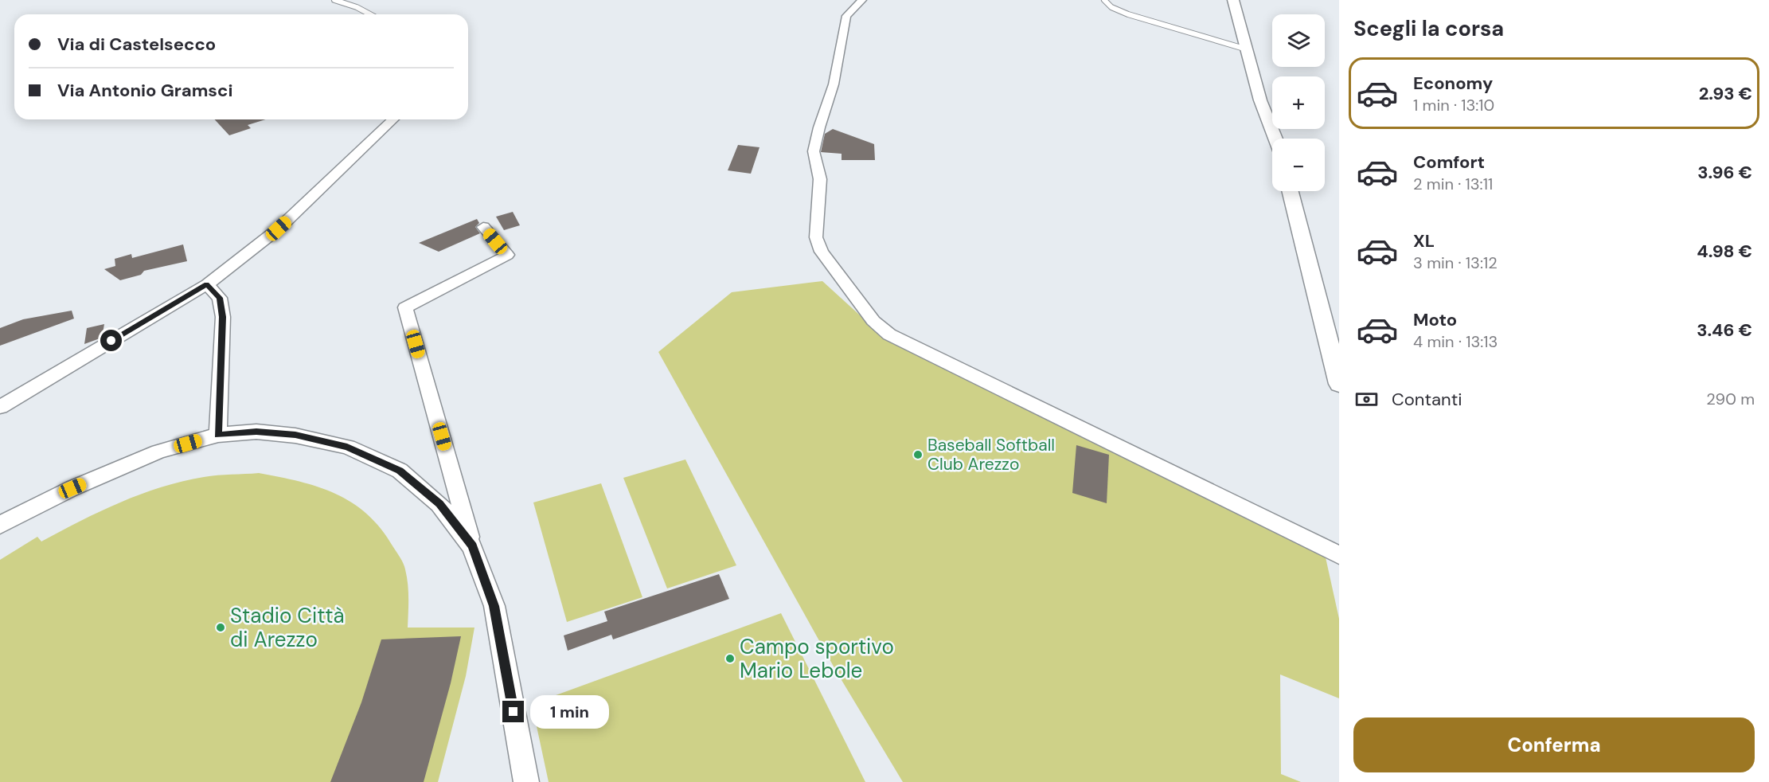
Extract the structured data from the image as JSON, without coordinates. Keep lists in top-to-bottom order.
{
  "places": ["Baseball Softball Club Arezzo", "Stadio Città di Arezzo", "Campo sportivo Mario Lebole"],
  "page": {
    "heading": "Scegli la corsa",
    "map_buttons": ["+", "−"],
    "banner": ["Via di Castelsecco", "Via Antonio Gramsci"],
    "list": [
      {
        "name": "Economy",
        "note": "1 min · 13:10",
        "value": "2.93 €"
      },
      {
        "name": "Comfort",
        "note": "2 min · 13:11",
        "value": "3.96 €"
      },
      {
        "name": "XL",
        "note": "3 min · 13:12",
        "value": "4.98 €"
      },
      {
        "name": "Moto",
        "note": "4 min · 13:13",
        "value": "3.46 €"
      }
    ],
    "pay": ["Contanti", "290 m"],
    "bubble": "1 min",
    "buttons": "Conferma"
  }
}
